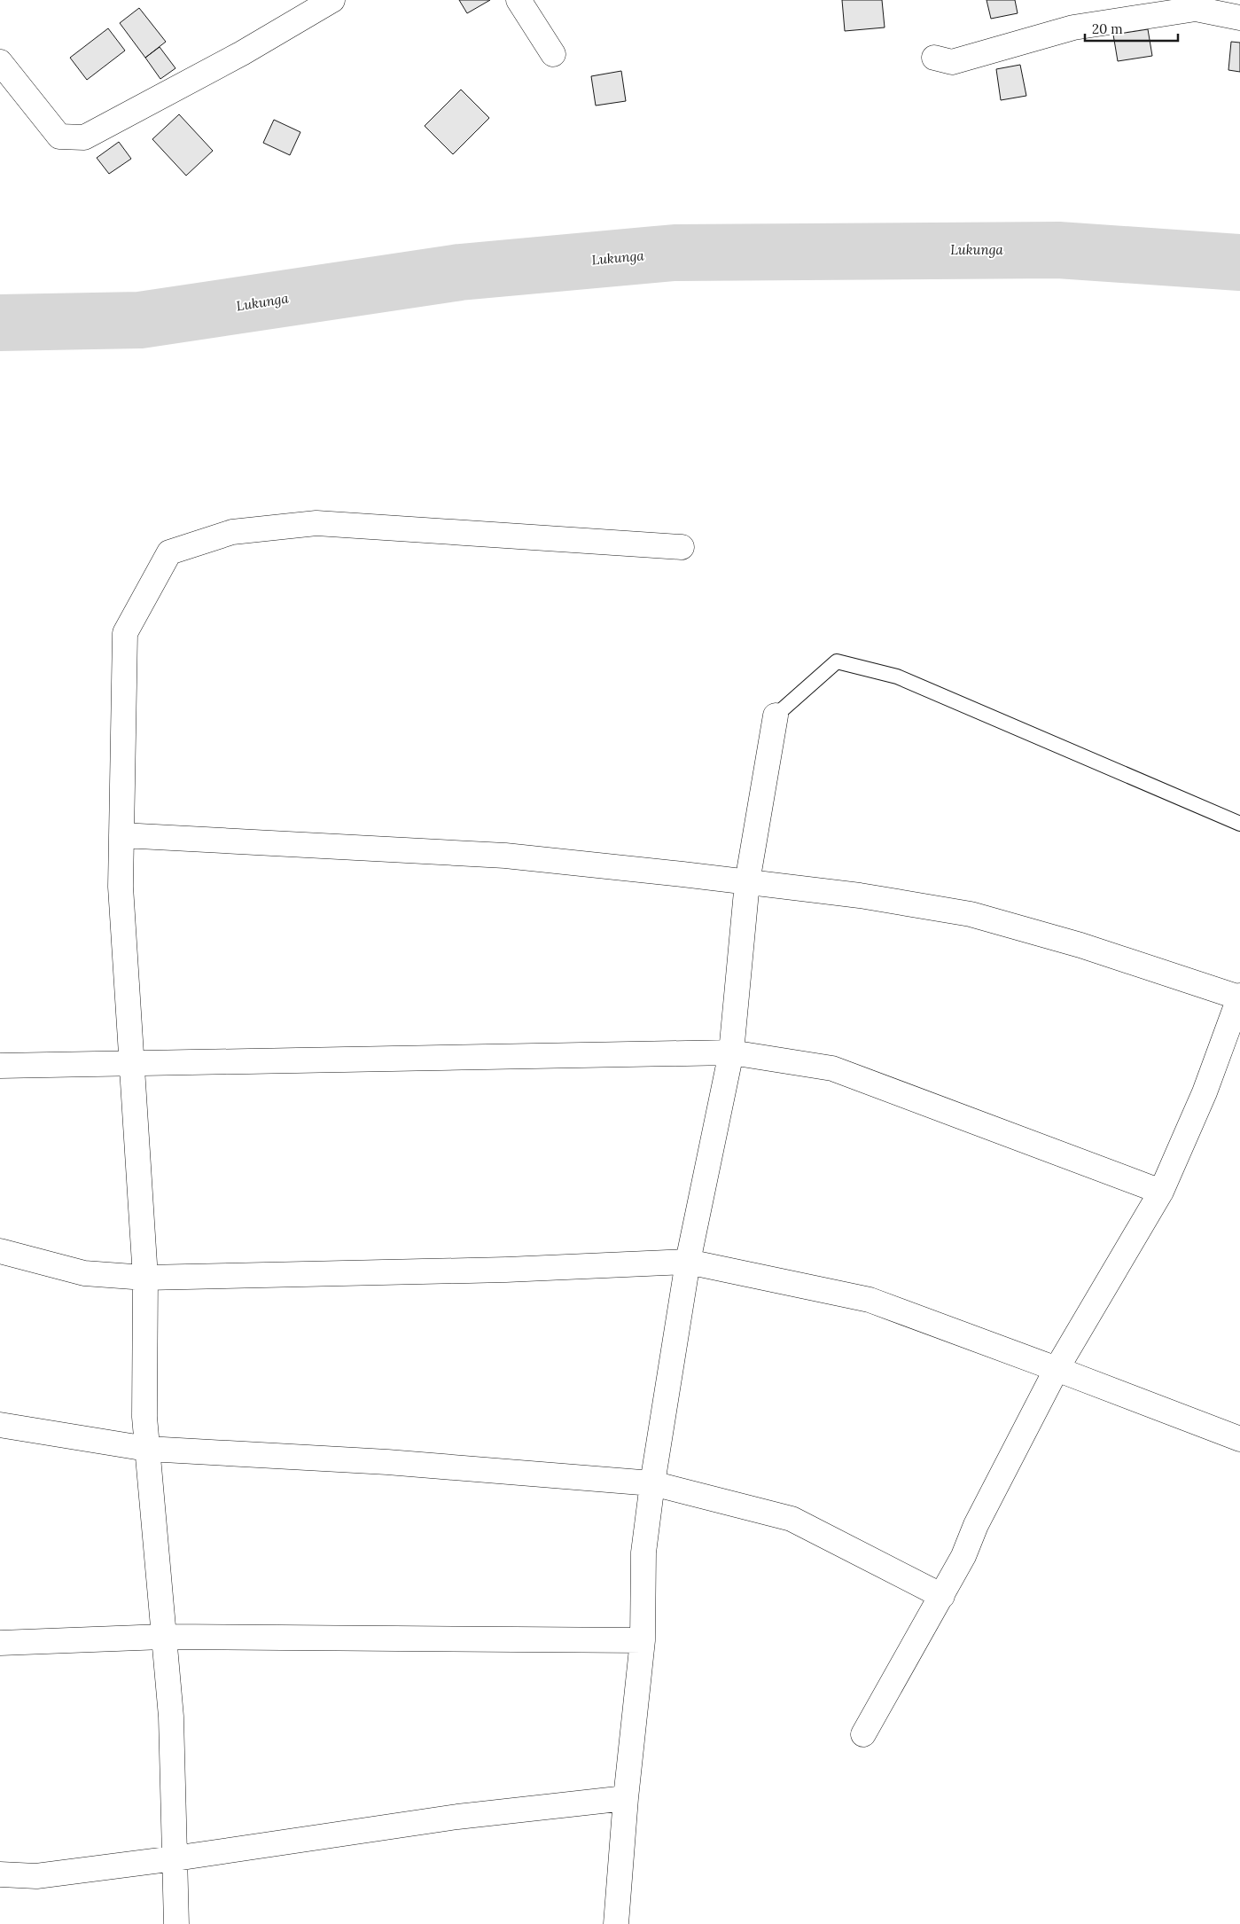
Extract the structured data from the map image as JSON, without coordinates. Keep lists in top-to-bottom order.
{
  "water": ["Lukunga"],
  "scale_bar": "20 m"
}
